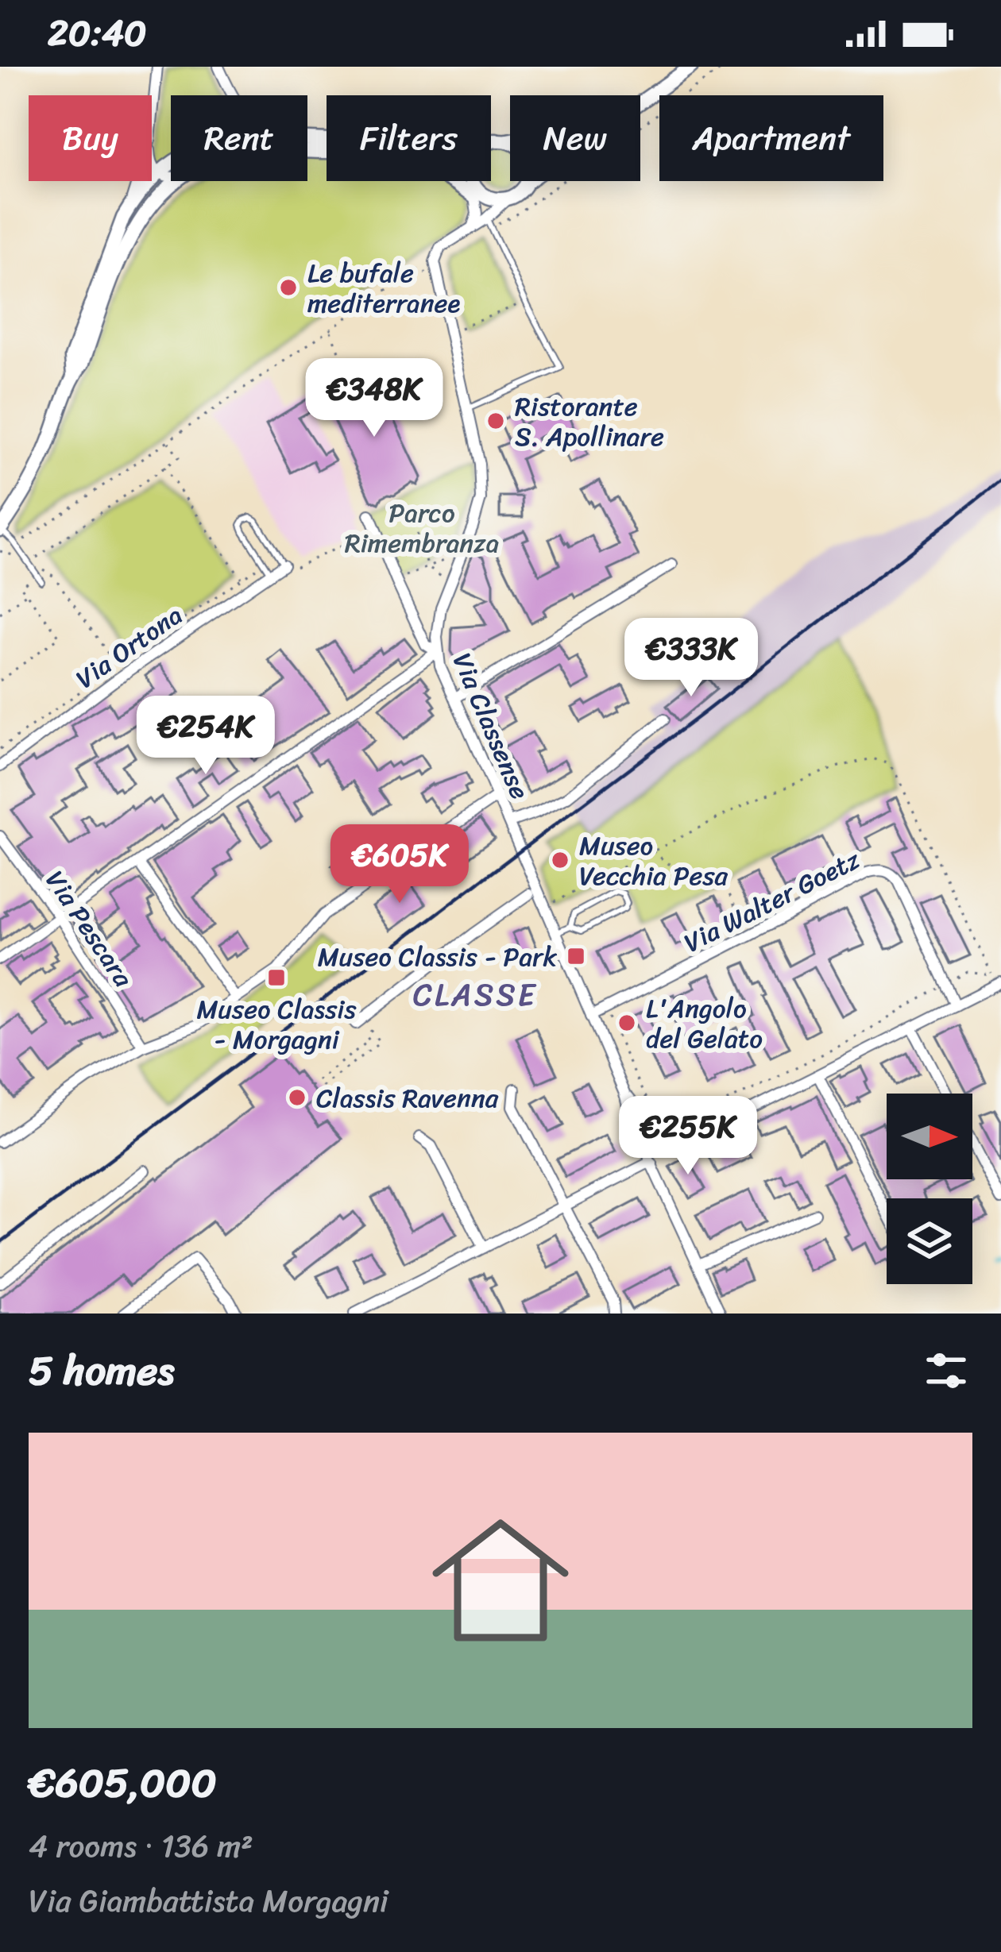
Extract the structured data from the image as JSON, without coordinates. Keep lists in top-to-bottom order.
{
  "streets": {
    "street": [
      "Via Ortona",
      "Via Classense",
      "Via Walter Goetz",
      "Via Pescara"
    ]
  },
  "crossings": [
    ["Via Classense", "Via Walter Goetz"]
  ],
  "districts": ["CLASSE"],
  "parks": ["Parco Rimembranza"],
  "places": {
    "other": [
      "Le bufale mediterranee",
      "Ristorante S. Apollinare",
      "Museo Vecchia Pesa",
      "L'Angolo del Gelato",
      "Classis Ravenna"
    ],
    "transit": ["Museo Classis - Park", "Museo Classis - Morgagni"]
  },
  "north": "right",
  "page": {
    "status": "20:40",
    "chip": [
      "Buy",
      "Rent",
      "Filters",
      "New",
      "Apartment"
    ],
    "price": [
      "€348K",
      "€333K",
      "€254K",
      "€605K",
      "€255K"
    ],
    "heading": "5 homes",
    "list": [
      {
        "name": "€605,000",
        "note": "4 rooms · 136 m² · Via Giambattista Morgagni"
      }
    ]
  }
}
